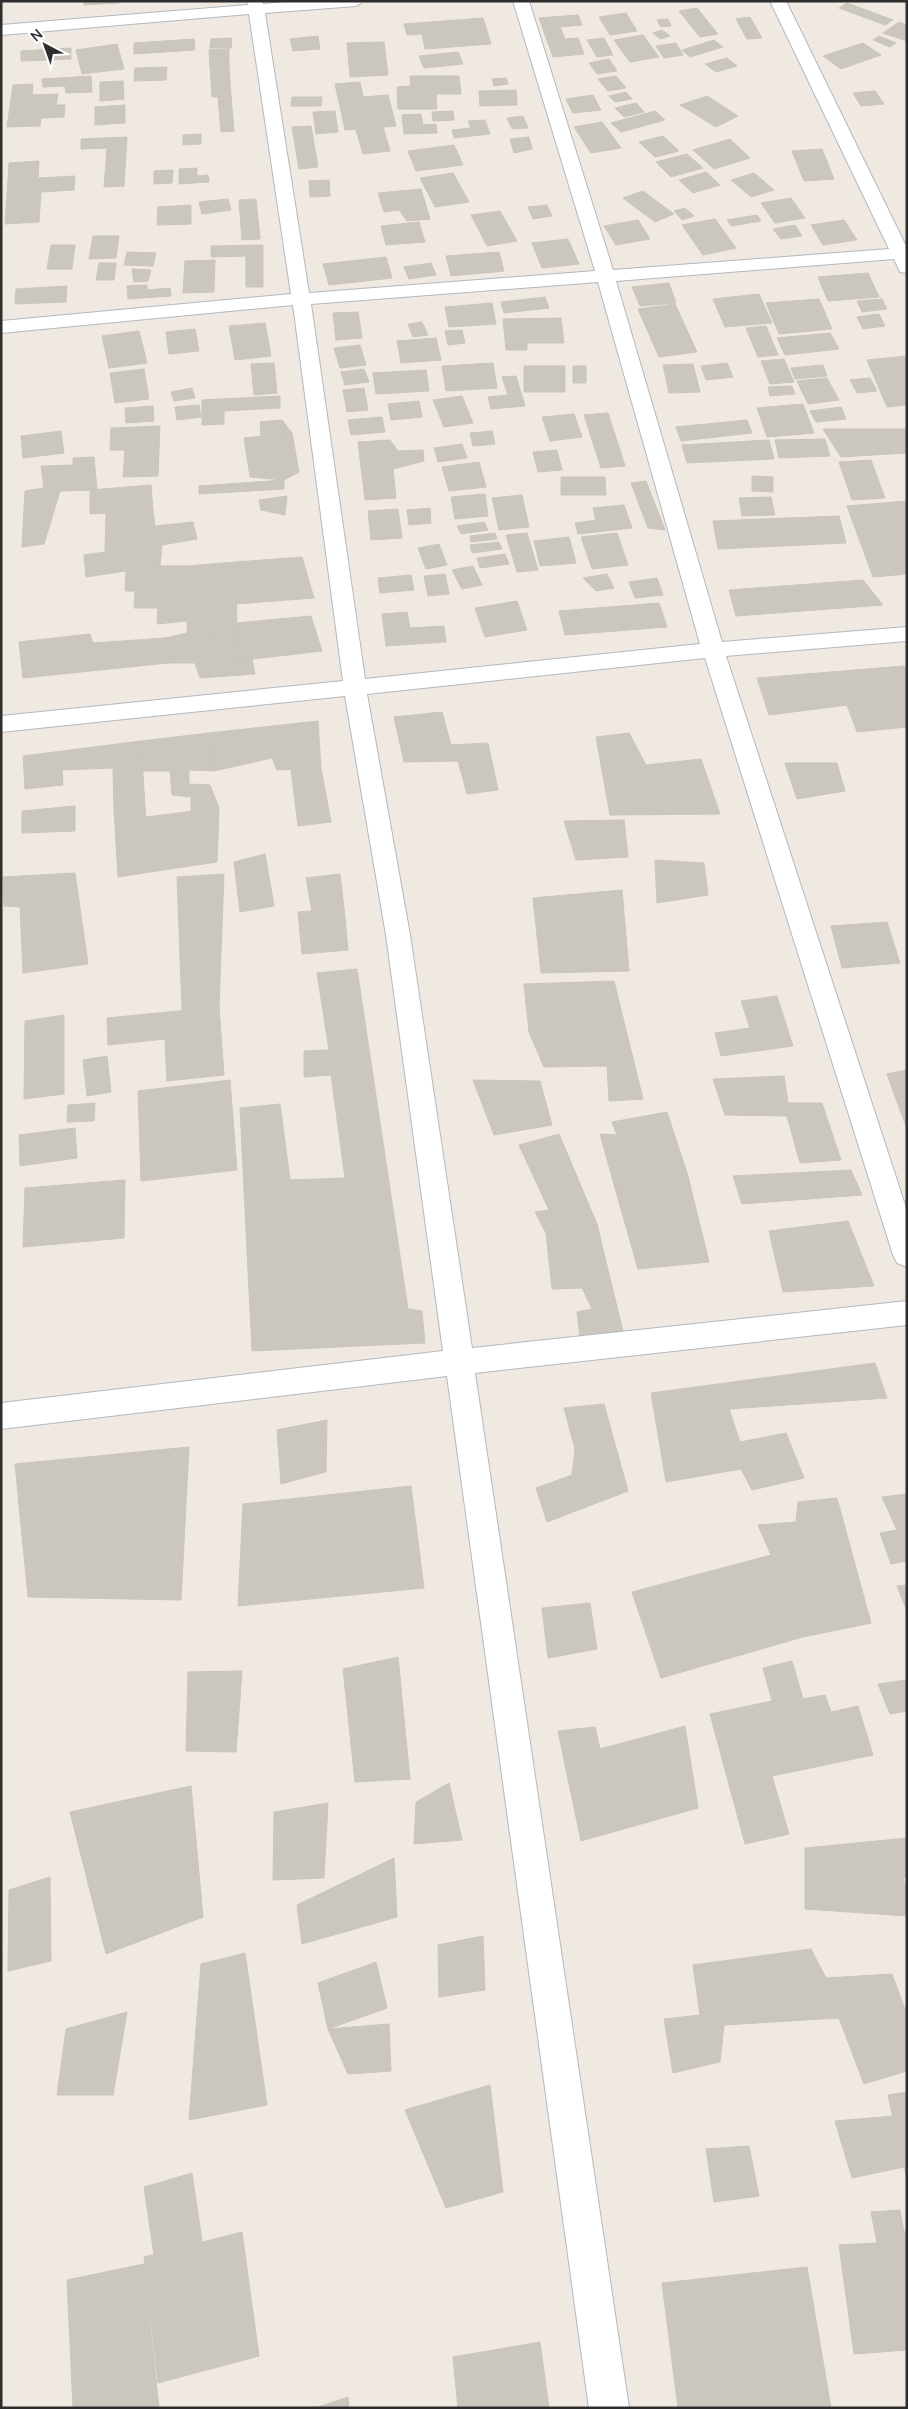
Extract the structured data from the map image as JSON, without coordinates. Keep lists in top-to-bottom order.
{
  "north": "top left"
}
